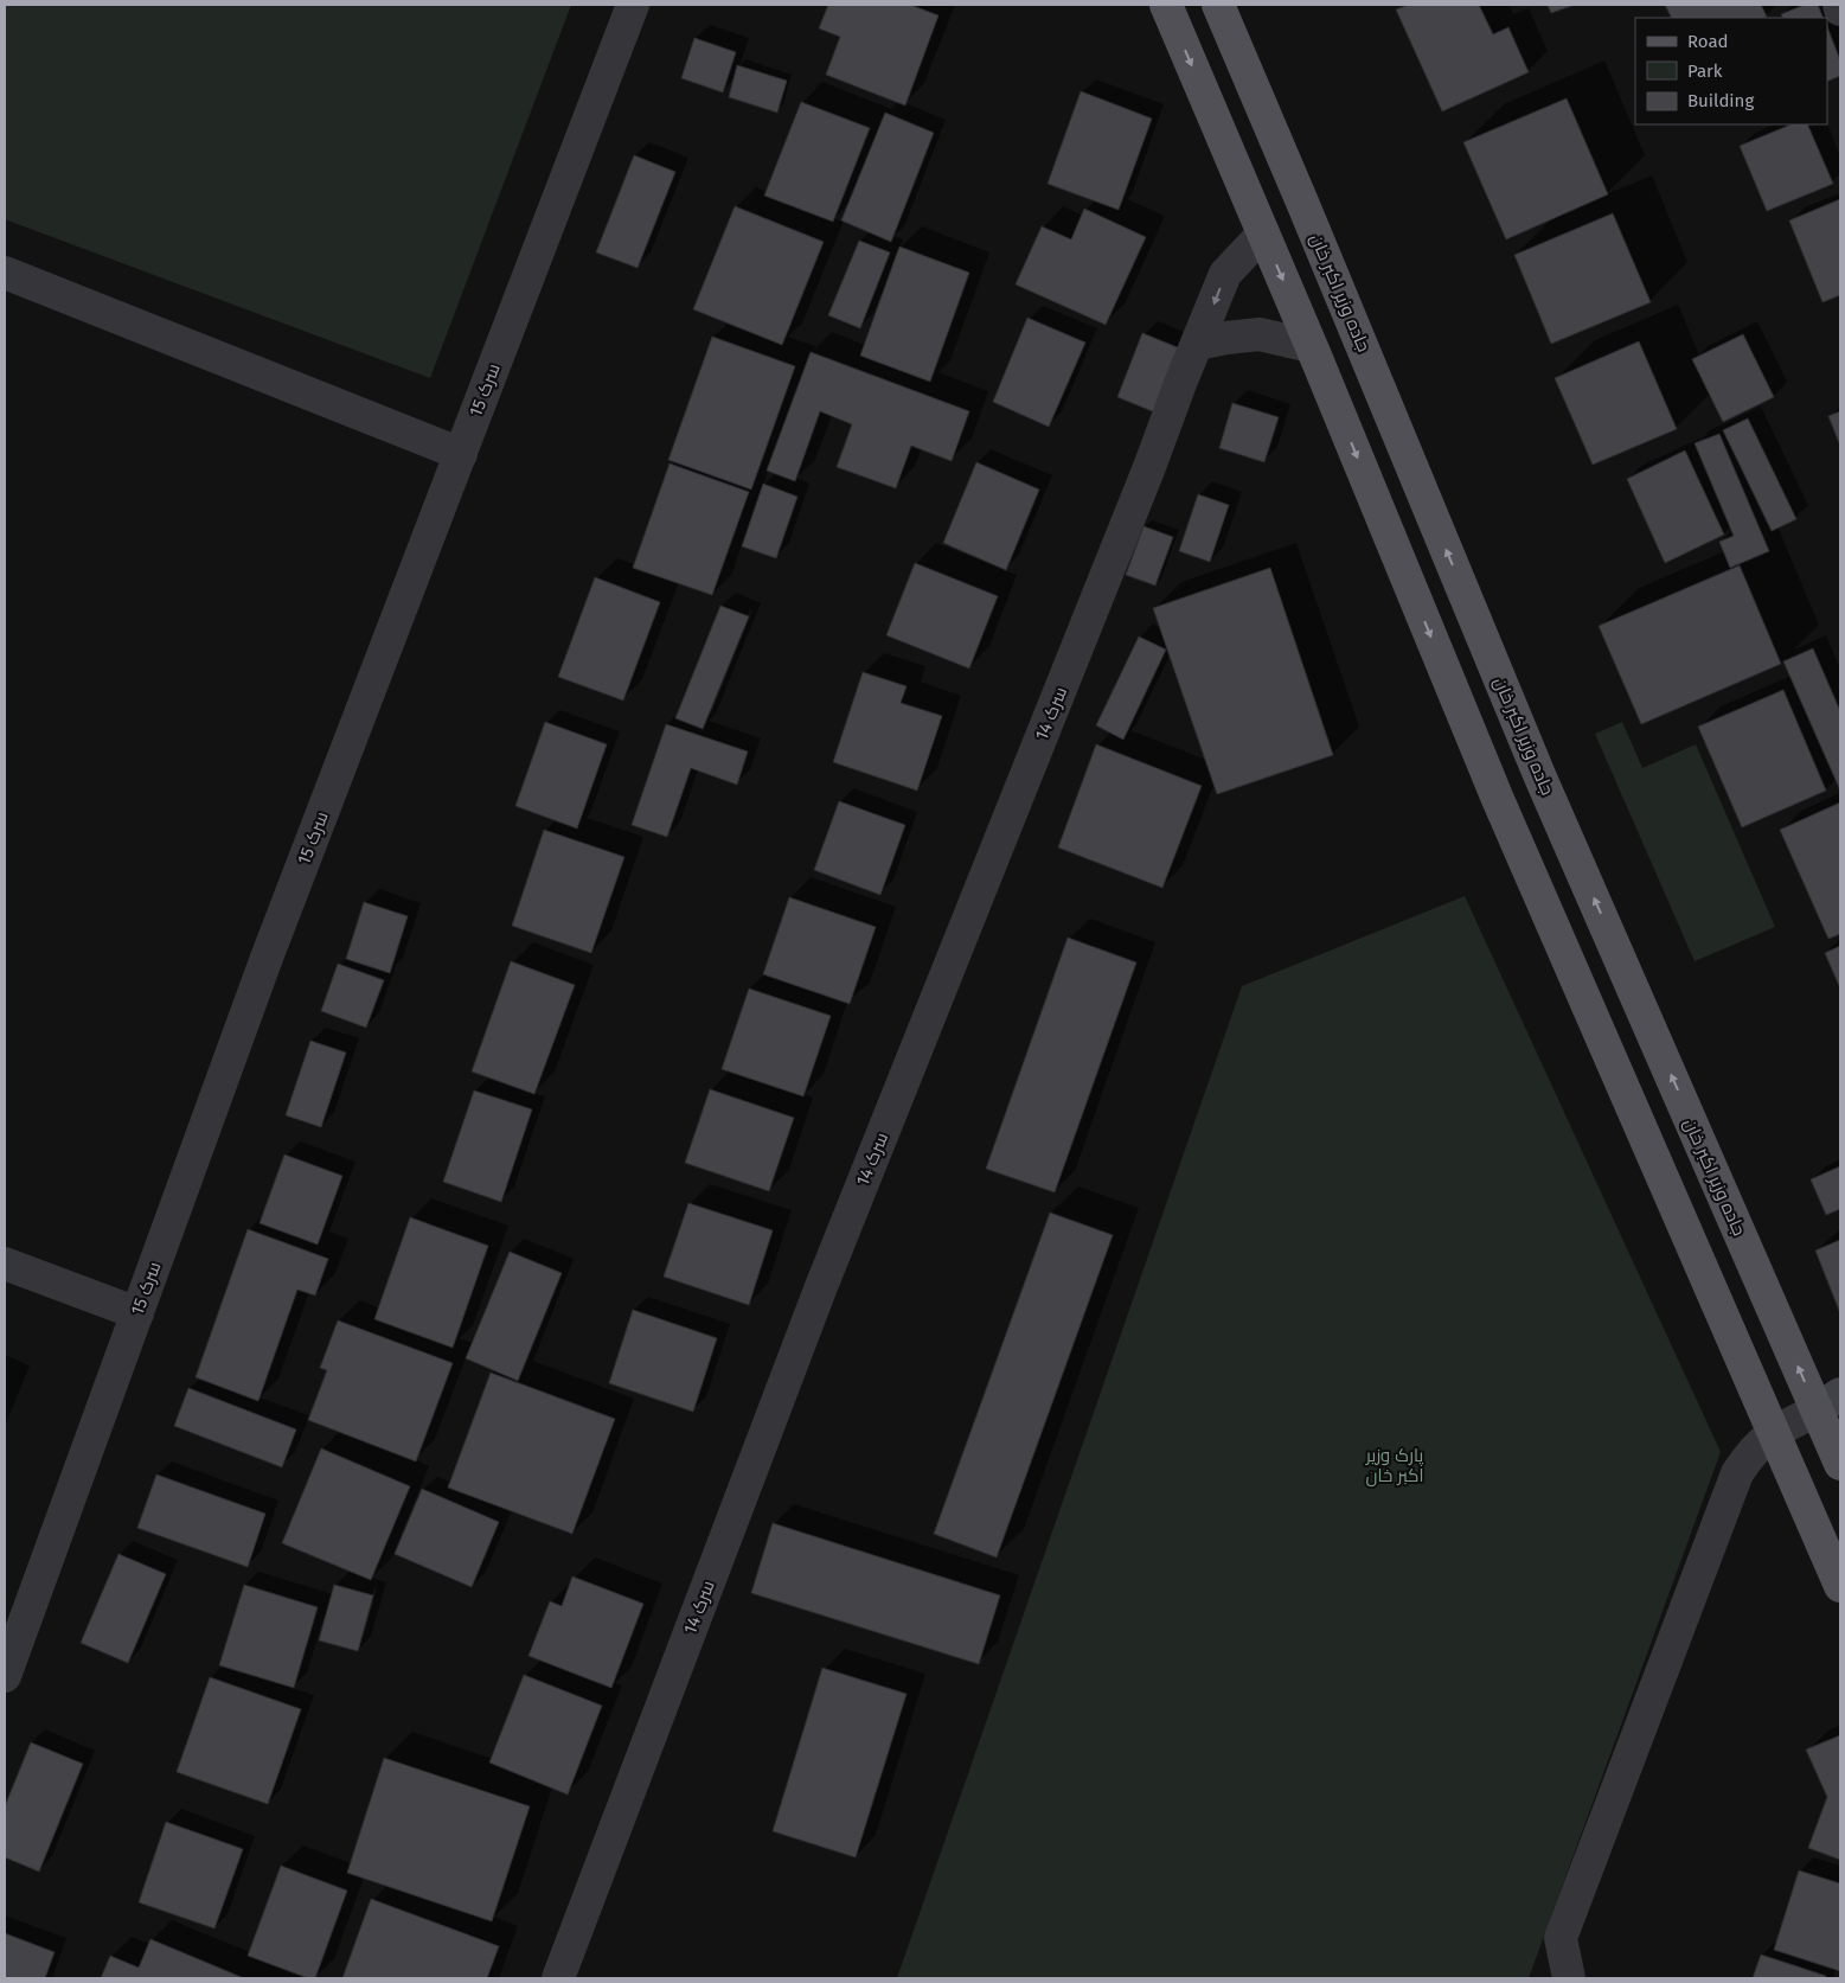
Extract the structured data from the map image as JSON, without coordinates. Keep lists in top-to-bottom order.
{
  "streets": {
    "main road": ["جاده وزیر اکبر خان"],
    "street": ["سرک 15", "سرک 14"]
  },
  "parks": ["پارک وزیر اکبر خان"],
  "legend": ["Road", "Park", "Building"]
}
